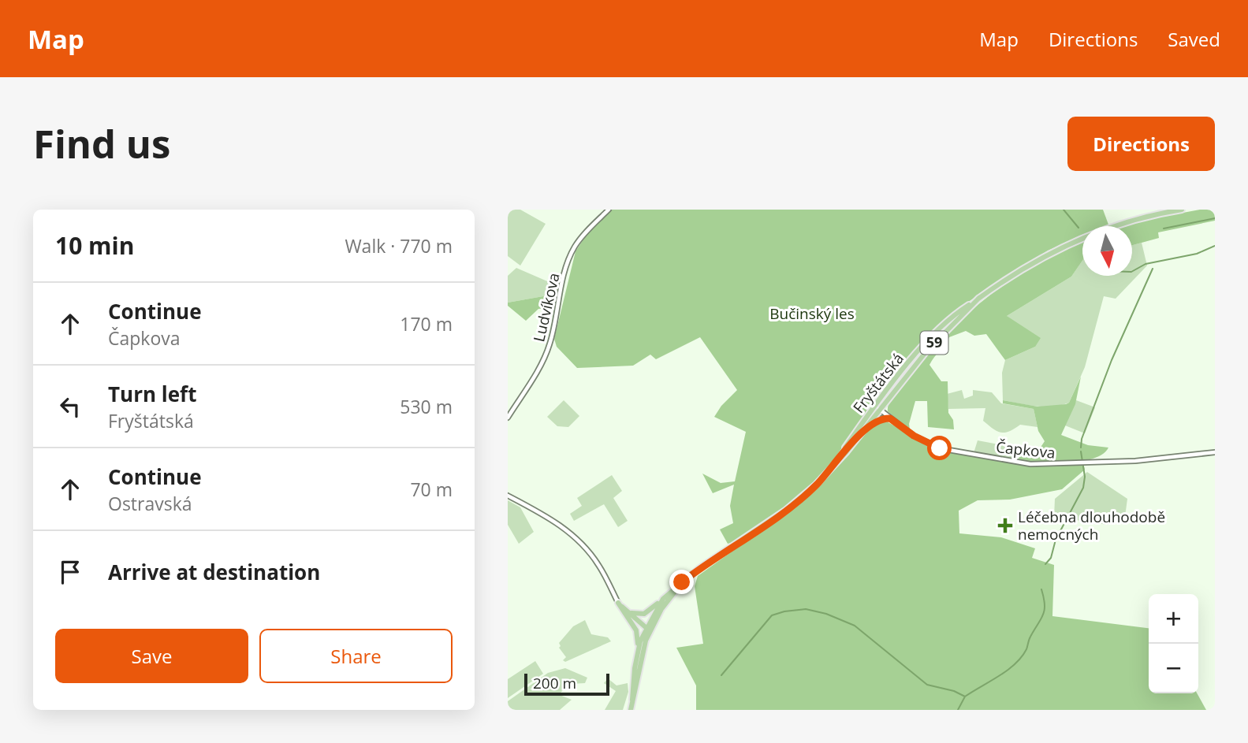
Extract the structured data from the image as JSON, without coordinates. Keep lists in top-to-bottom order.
{
  "streets": {
    "main road": ["59", "Fryštátská"],
    "street": ["Ludvíkova", "Čapkova"]
  },
  "crossings": [
    ["59", "Fryštátská"],
    ["Fryštátská", "Čapkova"]
  ],
  "parks": ["Bučinský les"],
  "places": {
    "health": ["Léčebna dlouhodobě nemocných"]
  },
  "scale_bar": "200 m",
  "north": "bottom",
  "page": {
    "header": "Map",
    "nav": ["Map", "Directions", "Saved"],
    "buttons": [
      "Directions",
      ["Save", "Share"]
    ],
    "title": "Find us",
    "heading": ["10 min", "Walk · 770 m"],
    "list": [
      ["Continue", "Čapkova", "170 m"],
      ["Turn left", "Fryštátská", "530 m"],
      ["Continue", "Ostravská", "70 m"],
      "Arrive at destination"
    ],
    "map_buttons": ["+", "−"],
    "scale": "200 m"
  }
}
